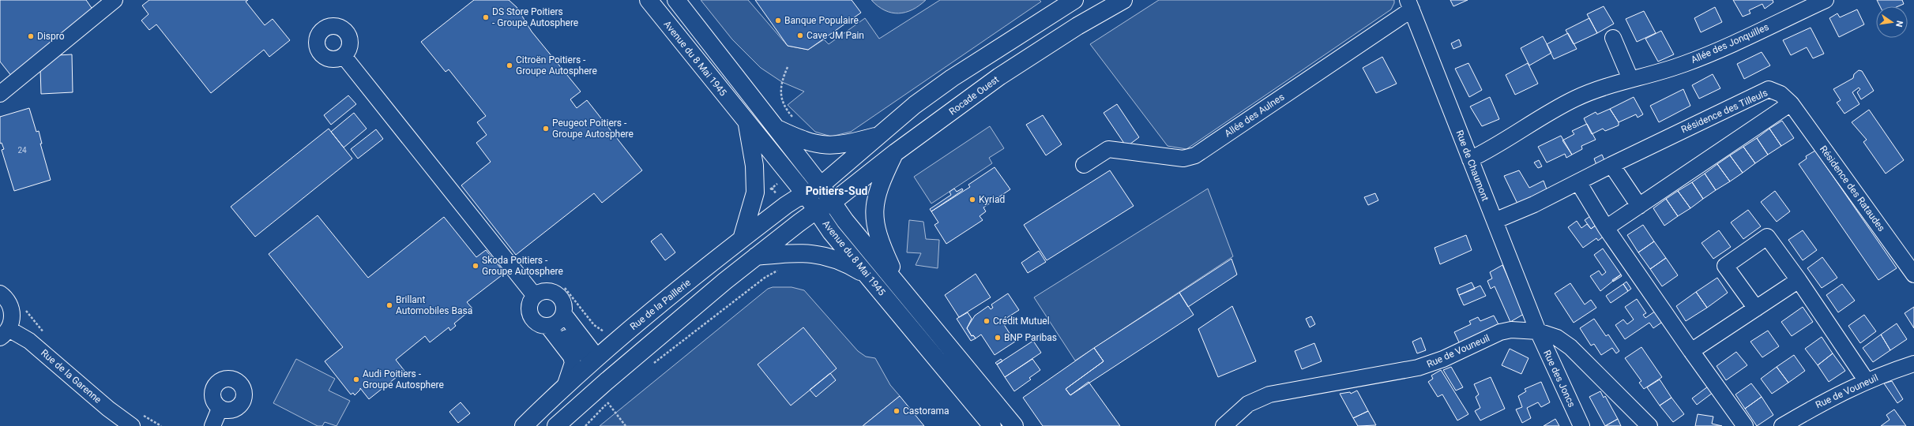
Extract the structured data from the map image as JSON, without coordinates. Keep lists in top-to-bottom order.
{
  "streets": {
    "main road": ["Avenue du 8 Mai 1945", "Rocade Ouest", "Rue de la Paillerie"],
    "street": [
      "Allée des Jonquilles",
      "Résidence des Tilleuls",
      "Allée des Aulnes",
      "Rue de Chaumont",
      "Résidence des Rataudes",
      "Rue de Vouneuil",
      "Rue de la Garenne",
      "Rue des Joncs"
    ]
  },
  "crossings": [
    ["Allée des Jonquilles", "Rue de Chaumont"],
    ["Avenue du 8 Mai 1945", "Rocade Ouest"],
    ["Avenue du 8 Mai 1945", "Rue de la Paillerie"],
    ["Résidence des Tilleuls", "Rue de Chaumont"],
    ["Résidence des Tilleuls", "Résidence des Rataudes"],
    ["Allée des Aulnes", "Rue de Chaumont"],
    ["Rue de Chaumont", "Rue de Vouneuil"],
    ["Rue de Chaumont", "Rue des Joncs"],
    ["Rue de Vouneuil", "Rue des Joncs"]
  ],
  "districts": ["Poitiers-Sud"],
  "places": [
    "DS Store Poitiers - Groupe Autosphere",
    "Banque Populaire",
    "Cave JM Pain",
    "Dispro",
    "Citroën Poitiers - Groupe Autosphere",
    "Peugeot Poitiers - Groupe Autosphere",
    "Kyriad",
    "Skoda Poitiers - Groupe Autosphere",
    "Brillant Automobiles Basa",
    "Crédit Mutuel",
    "BNP Paribas",
    "Audi Poitiers - Groupe Autosphere",
    "Castorama"
  ],
  "house_numbers": ["24"],
  "north": "right"
}
